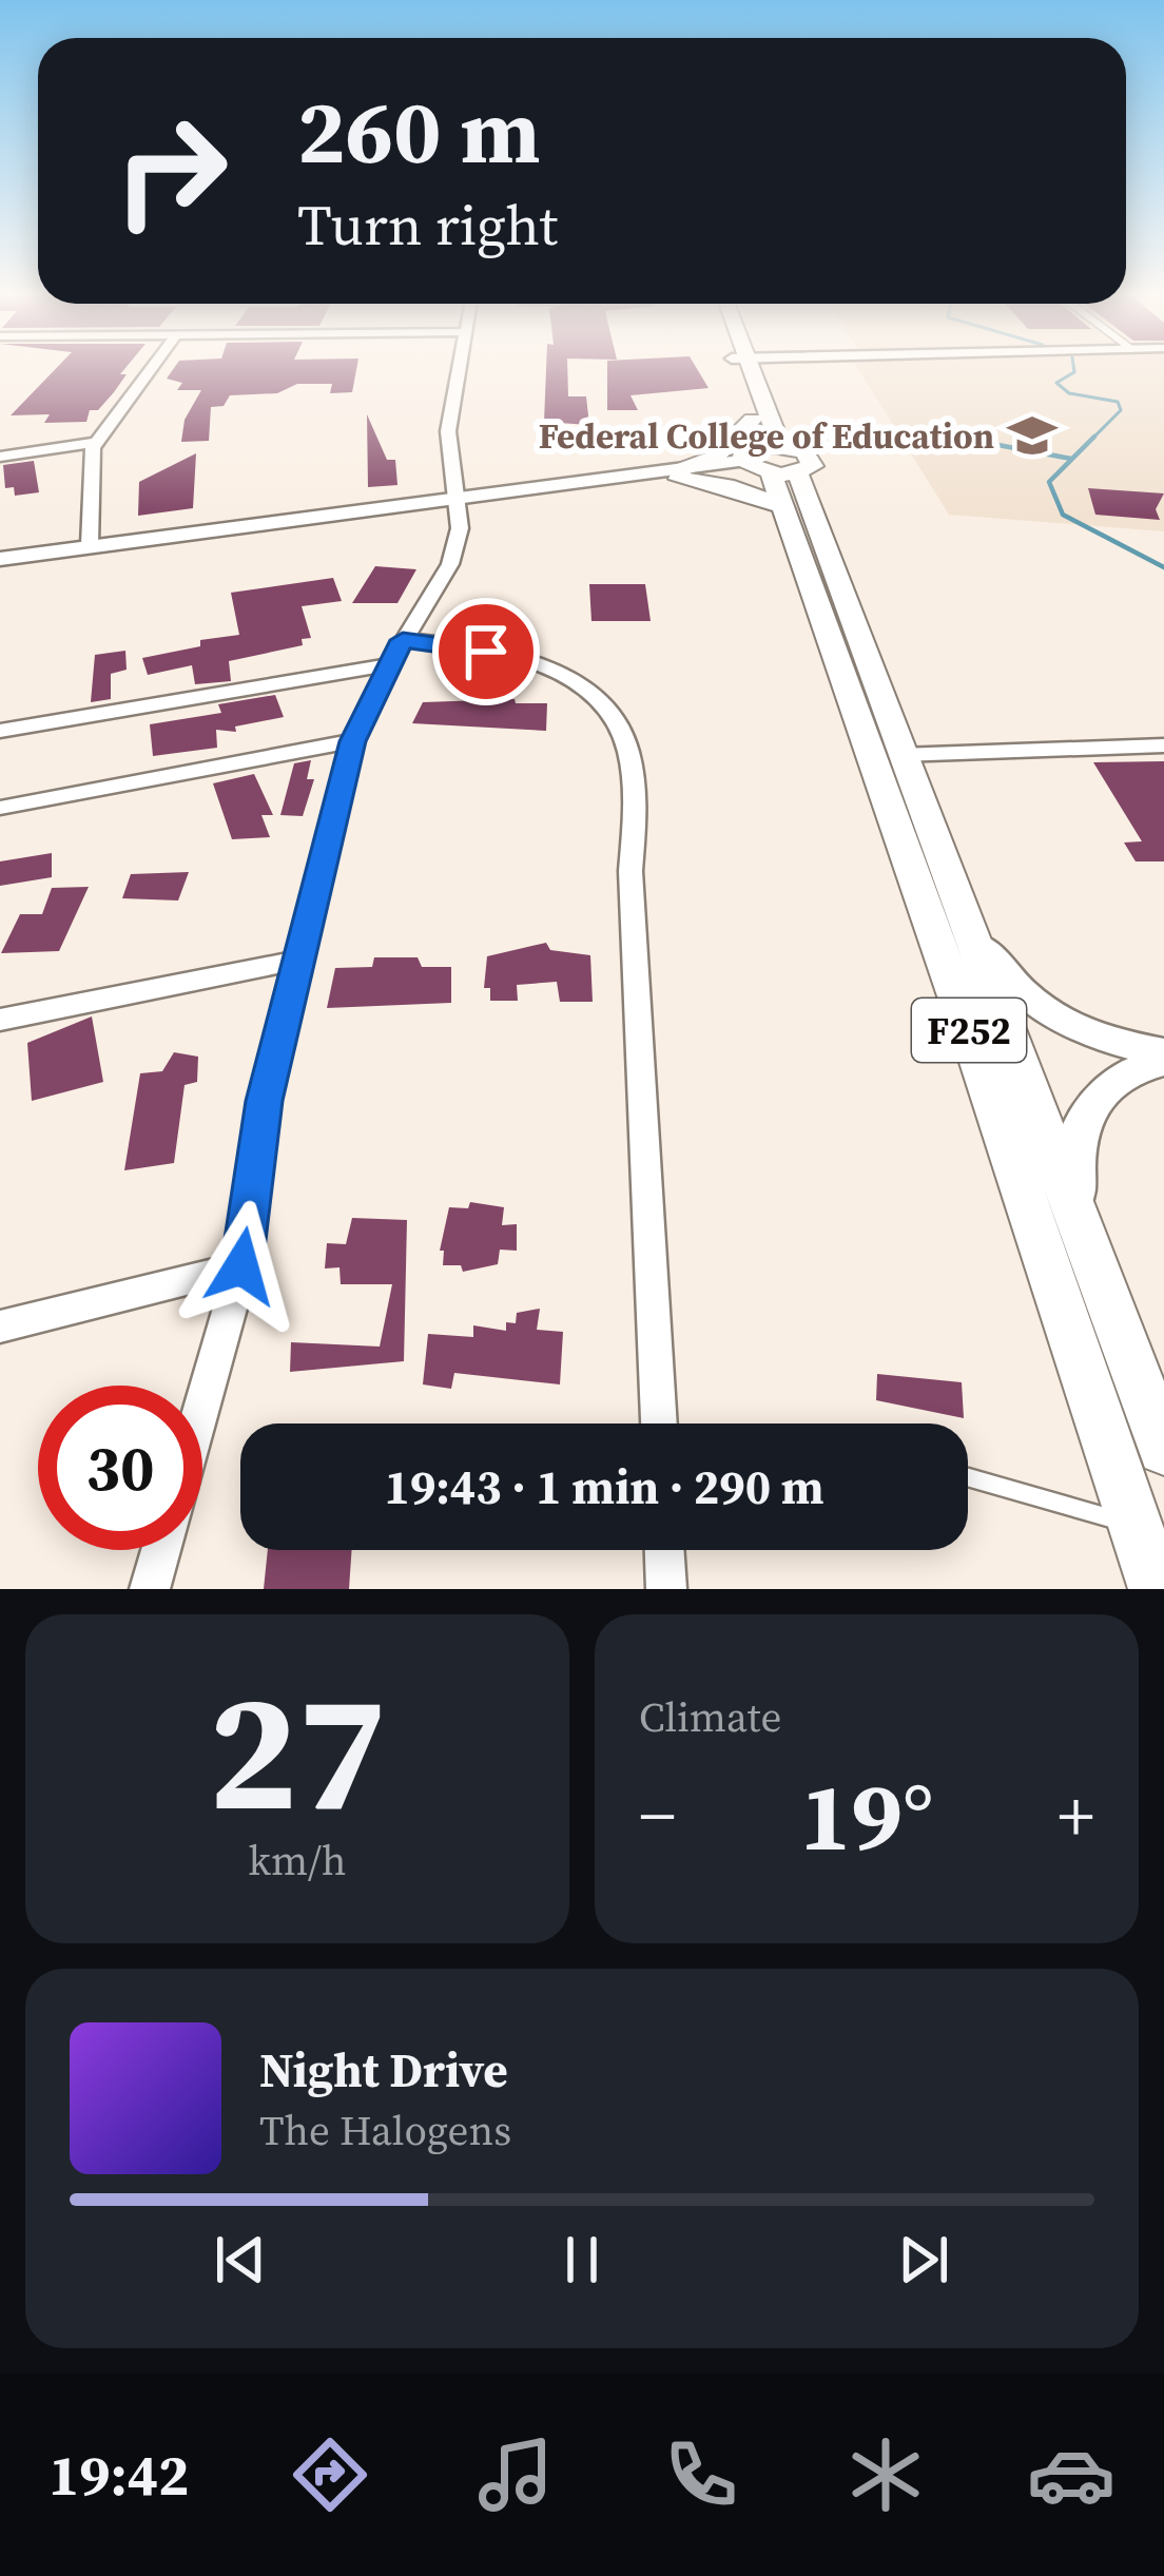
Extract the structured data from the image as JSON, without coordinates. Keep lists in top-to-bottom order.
{
  "streets": {
    "main road": ["F252"]
  },
  "places": {
    "school or university": ["Federal College of Education"]
  },
  "page": {
    "turn": ["260 m", "Turn right"],
    "limit": "30",
    "trip": "19:43 · 1 min · 290 m",
    "tile": [
      ["27", "km/h"],
      "Climate"
    ],
    "heat": ["−", "19°", "+"],
    "song": ["Night Drive", "The Halogens"],
    "tabs": "19:42"
  }
}
